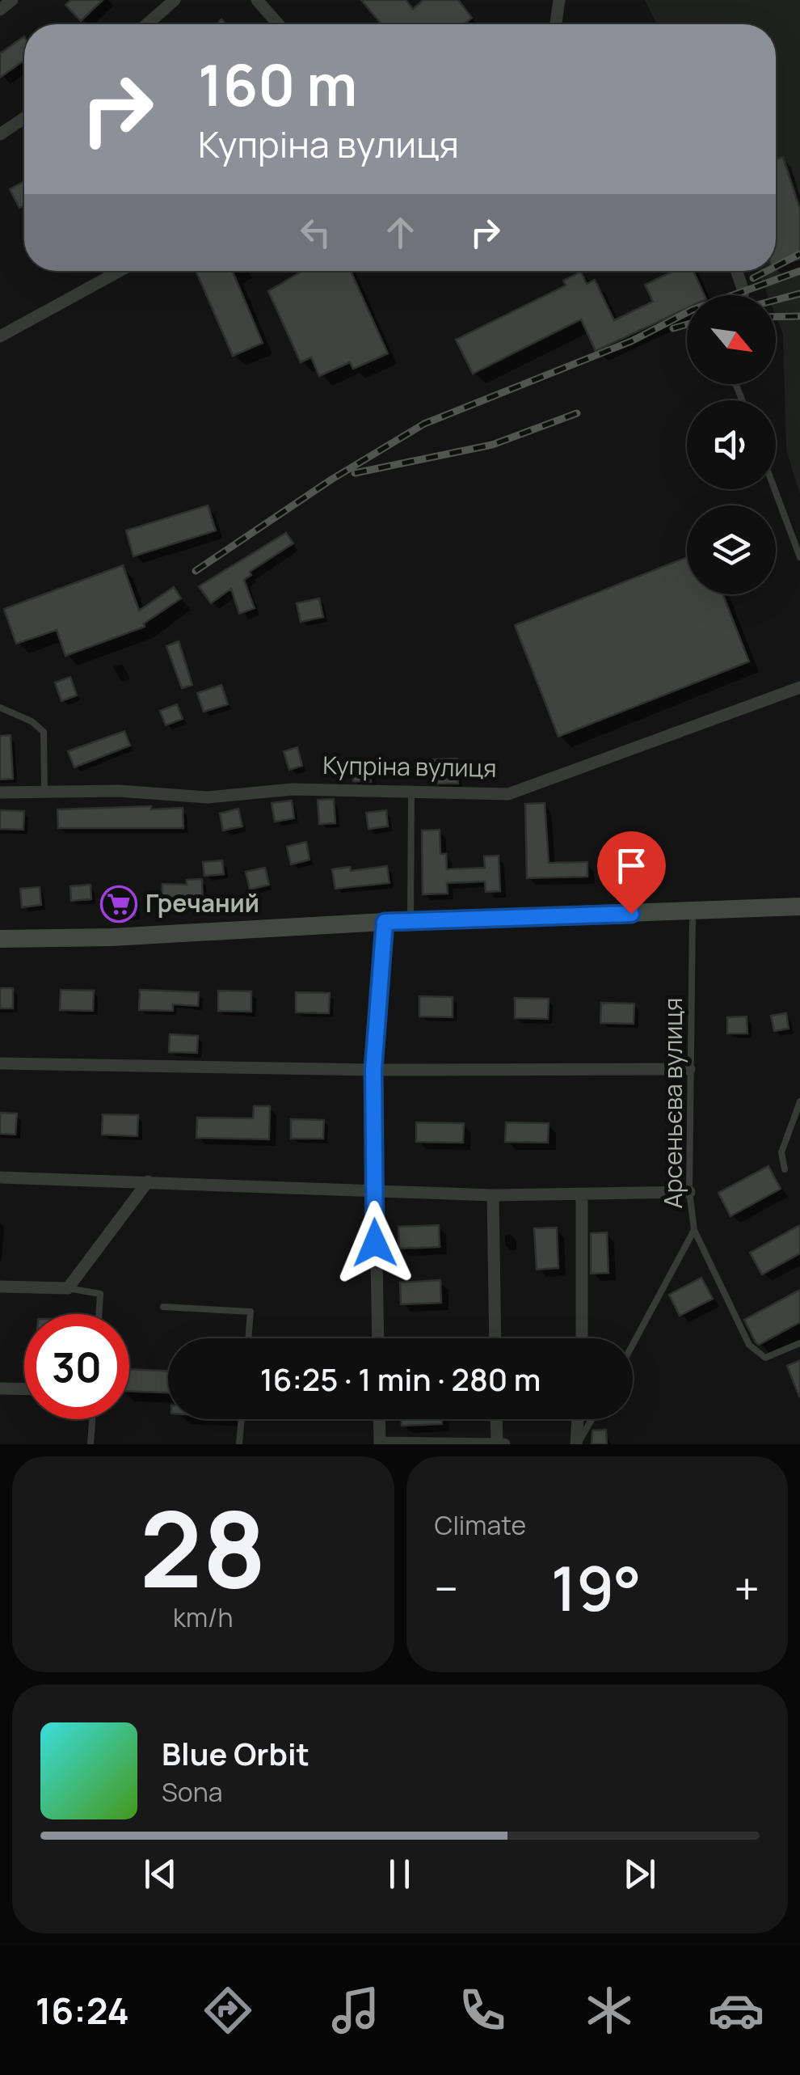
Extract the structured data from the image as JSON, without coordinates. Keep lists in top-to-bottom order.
{
  "streets": {
    "street": ["Купріна вулиця"],
    "lane": ["Арсеньєва вулиця"]
  },
  "places": {
    "supermarket": ["Гречаний"]
  },
  "north": "bottom right",
  "page": {
    "turn": ["160 m", "Купріна вулиця"],
    "limit": "30",
    "trip": "16:25 · 1 min · 280 m",
    "tile": [
      ["28", "km/h"],
      "Climate"
    ],
    "heat": ["−", "19°", "+"],
    "song": ["Blue Orbit", "Sona"],
    "tabs": "16:24"
  }
}
